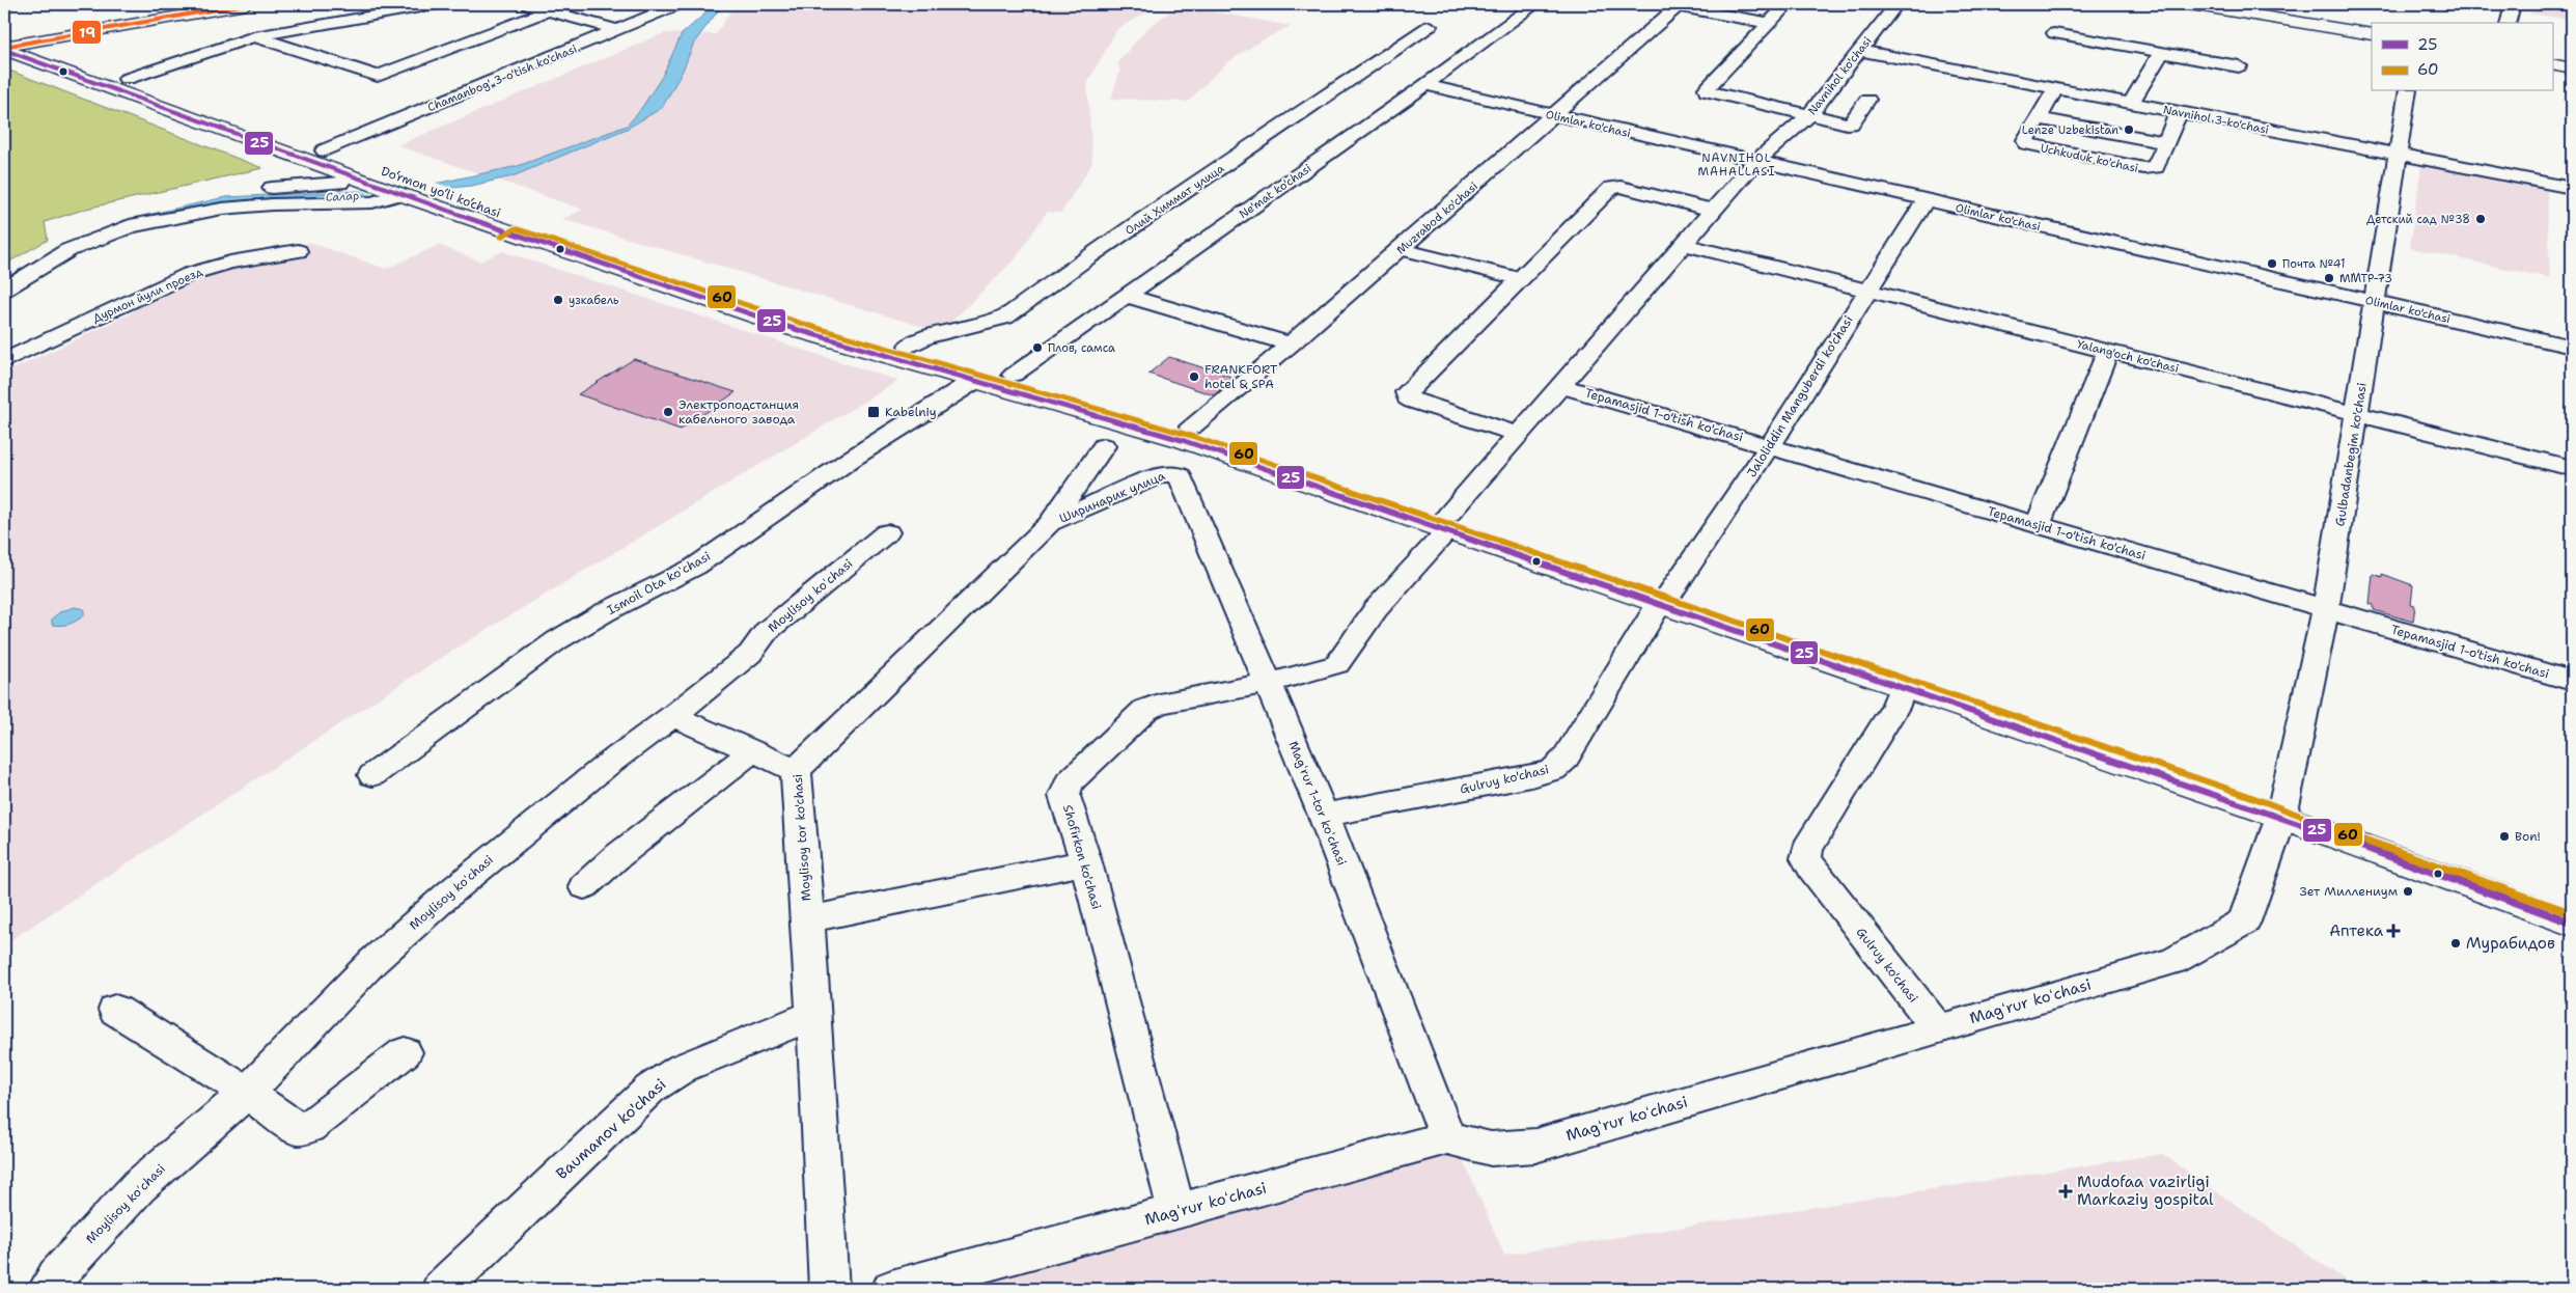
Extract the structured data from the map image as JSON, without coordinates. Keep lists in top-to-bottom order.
{
  "streets": {
    "main road": ["Do‘rmon yo‘li ko‘chasi"],
    "street": [
      "Navnihol ko'chasi",
      "Chamanbog' 3-o'tish ko'chasi",
      "Navnihol 3-ko'chasi",
      "Olimlar ko'chasi",
      "Uchkuduk ko'chasi",
      "Ne'mat ko'chasi",
      "Олий Химмат улица",
      "Muzrabod ko'chasi",
      "Дурмон йули проезд",
      "Yalang'och ko'chasi",
      "Jaloliddin Manguberdi ko'chasi",
      "Tepamasjid 1-o'tish ko'chasi",
      "Gulbadanbegim ko'chasi",
      "Ширинарик улица",
      "Ismoil Ota koʻchasi",
      "Moylisoy koʻchasi",
      "Gulruy ko'chasi",
      "Magʻrur 1-tor koʻchasi",
      "Moylisoy tor ko'chasi",
      "Shofirkon ko'chasi",
      "Magʻrur koʻchasi",
      "Baumanov ko'chasi"
    ]
  },
  "crossings": [
    ["Navnihol ko'chasi", "Navnihol 3-ko'chasi"],
    ["Navnihol ko'chasi", "Olimlar ko'chasi"],
    ["Navnihol ko'chasi", "Do‘rmon yo‘li ko‘chasi"],
    ["Navnihol ko'chasi", "Yalang'och ko'chasi"],
    ["Navnihol ko'chasi", "Tepamasjid 1-o'tish ko'chasi"],
    ["Navnihol ko'chasi", "Shofirkon ko'chasi"],
    ["Chamanbog' 3-o'tish ko'chasi", "Do‘rmon yo‘li ko‘chasi"],
    ["Navnihol 3-ko'chasi", "Uchkuduk ko'chasi"],
    ["Navnihol 3-ko'chasi", "Gulbadanbegim ko'chasi"],
    ["Olimlar ko'chasi", "Ne'mat ko'chasi"],
    ["Olimlar ko'chasi", "Muzrabod ko'chasi"],
    ["Olimlar ko'chasi", "Jaloliddin Manguberdi ko'chasi"],
    ["Olimlar ko'chasi", "Gulbadanbegim ko'chasi"],
    ["Ne'mat ko'chasi", "Do‘rmon yo‘li ko‘chasi"],
    ["Do‘rmon yo‘li ko‘chasi", "Олий Химмат улица"],
    ["Do‘rmon yo‘li ko‘chasi", "Muzrabod ko'chasi"],
    ["Do‘rmon yo‘li ko‘chasi", "Jaloliddin Manguberdi ko'chasi"],
    ["Do‘rmon yo‘li ko‘chasi", "Gulbadanbegim ko'chasi"],
    ["Do‘rmon yo‘li ko‘chasi", "Ismoil Ota koʻchasi"],
    ["Do‘rmon yo‘li ko‘chasi", "Gulruy ko'chasi"],
    ["Do‘rmon yo‘li ko‘chasi", "Shofirkon ko'chasi"],
    ["Do‘rmon yo‘li ko‘chasi", "Magʻrur koʻchasi"],
    ["Yalang'och ko'chasi", "Jaloliddin Manguberdi ko'chasi"],
    ["Yalang'och ko'chasi", "Gulbadanbegim ko'chasi"],
    ["Jaloliddin Manguberdi ko'chasi", "Tepamasjid 1-o'tish ko'chasi"],
    ["Jaloliddin Manguberdi ko'chasi", "Gulruy ko'chasi"],
    ["Tepamasjid 1-o'tish ko'chasi", "Gulbadanbegim ko'chasi"],
    ["Gulbadanbegim ko'chasi", "Magʻrur koʻchasi"],
    ["Ширинарик улица", "Magʻrur 1-tor koʻchasi"],
    ["Ширинарик улица", "Moylisoy tor ko'chasi"],
    ["Gulruy ko'chasi", "Magʻrur 1-tor koʻchasi"],
    ["Gulruy ko'chasi", "Magʻrur koʻchasi"],
    ["Magʻrur 1-tor koʻchasi", "Shofirkon ko'chasi"],
    ["Magʻrur 1-tor koʻchasi", "Magʻrur koʻchasi"],
    ["Moylisoy tor ko'chasi", "Baumanov ko'chasi"],
    ["Shofirkon ko'chasi", "Magʻrur koʻchasi"]
  ],
  "districts": ["NAVNIHOL MAHALLASI"],
  "water": ["Салар"],
  "places": {
    "other": [
      "Lenze Uzbekistan",
      "Детский сад №38",
      "Почта №41",
      "MMTP-73",
      "узкабель",
      "Плов, самса",
      "FRANKFORT hotel & SPA",
      "Электроподстанция кабельного завода",
      "Bon!",
      "Зет Миллениум",
      "Мурабидов"
    ],
    "transit": ["Kabelniy"],
    "health": ["Аптека", "Mudofaa vazirligi Markaziy gospital"]
  },
  "lines": ["transit line 19", "transit line 25", "transit line 60"],
  "legend": ["25", "60"]
}
